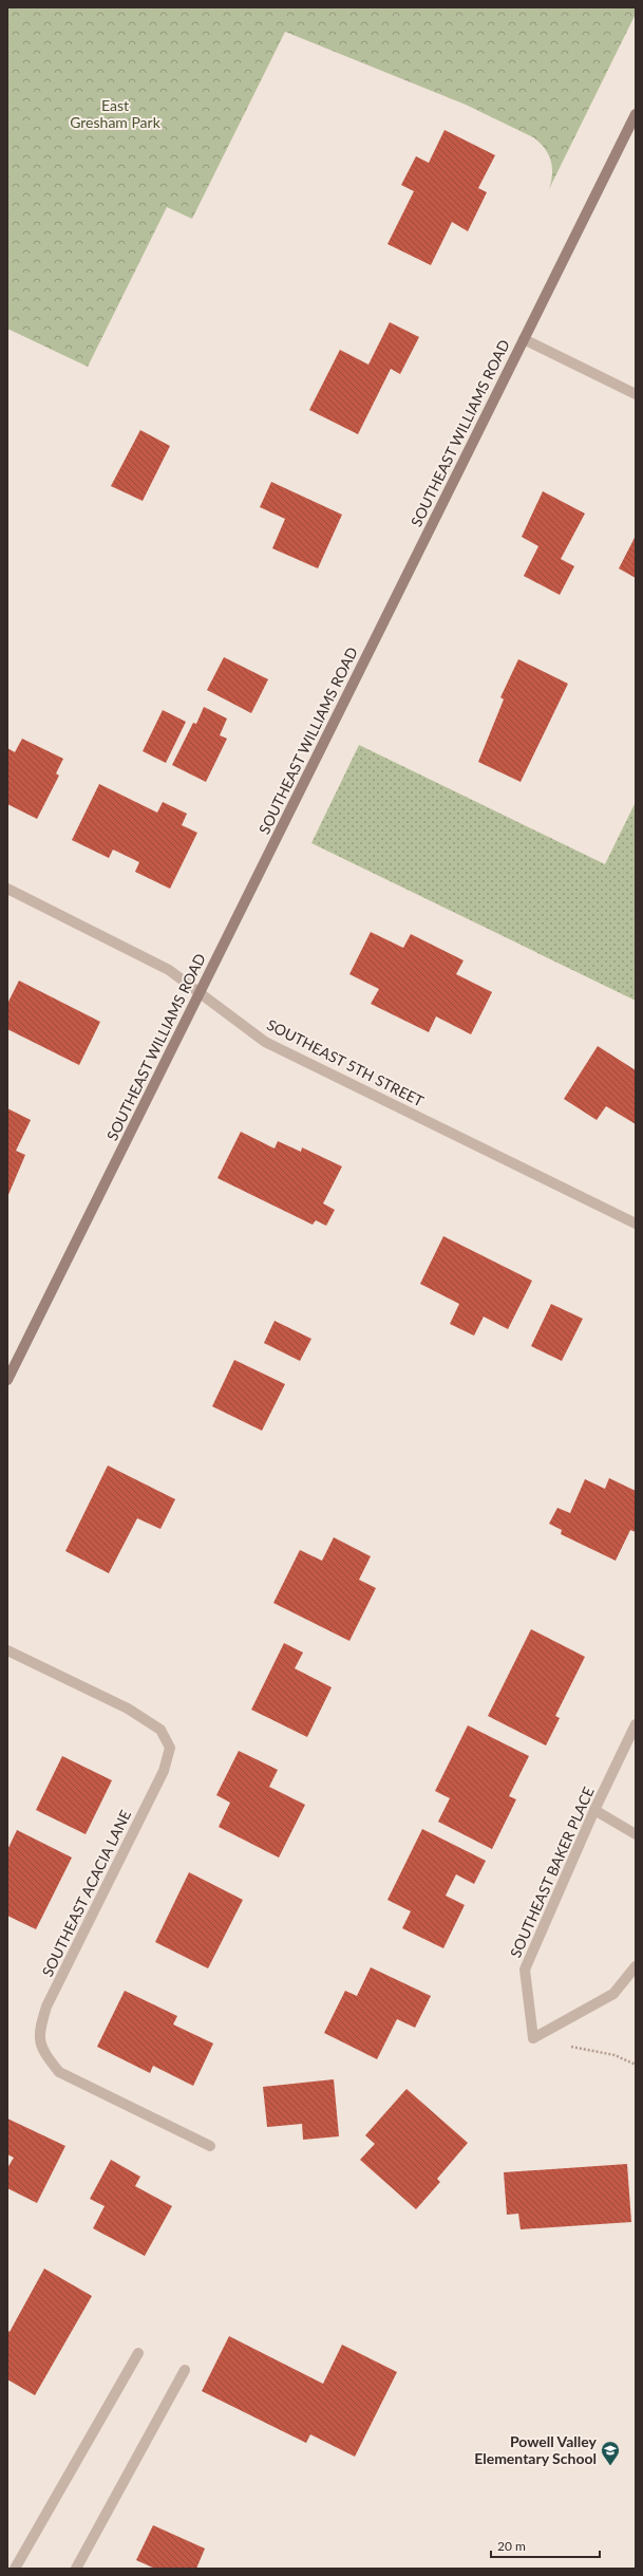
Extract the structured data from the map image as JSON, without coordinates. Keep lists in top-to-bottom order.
{
  "streets": {
    "street": [
      "SOUTHEAST WILLIAMS ROAD",
      "SOUTHEAST 5TH STREET",
      "SOUTHEAST BAKER PLACE",
      "SOUTHEAST ACACIA LANE"
    ]
  },
  "crossings": [
    ["SOUTHEAST WILLIAMS ROAD", "SOUTHEAST 5TH STREET"]
  ],
  "parks": ["East Gresham Park"],
  "places": {
    "school or university": ["Powell Valley Elementary School"]
  },
  "scale_bar": "20 m"
}
